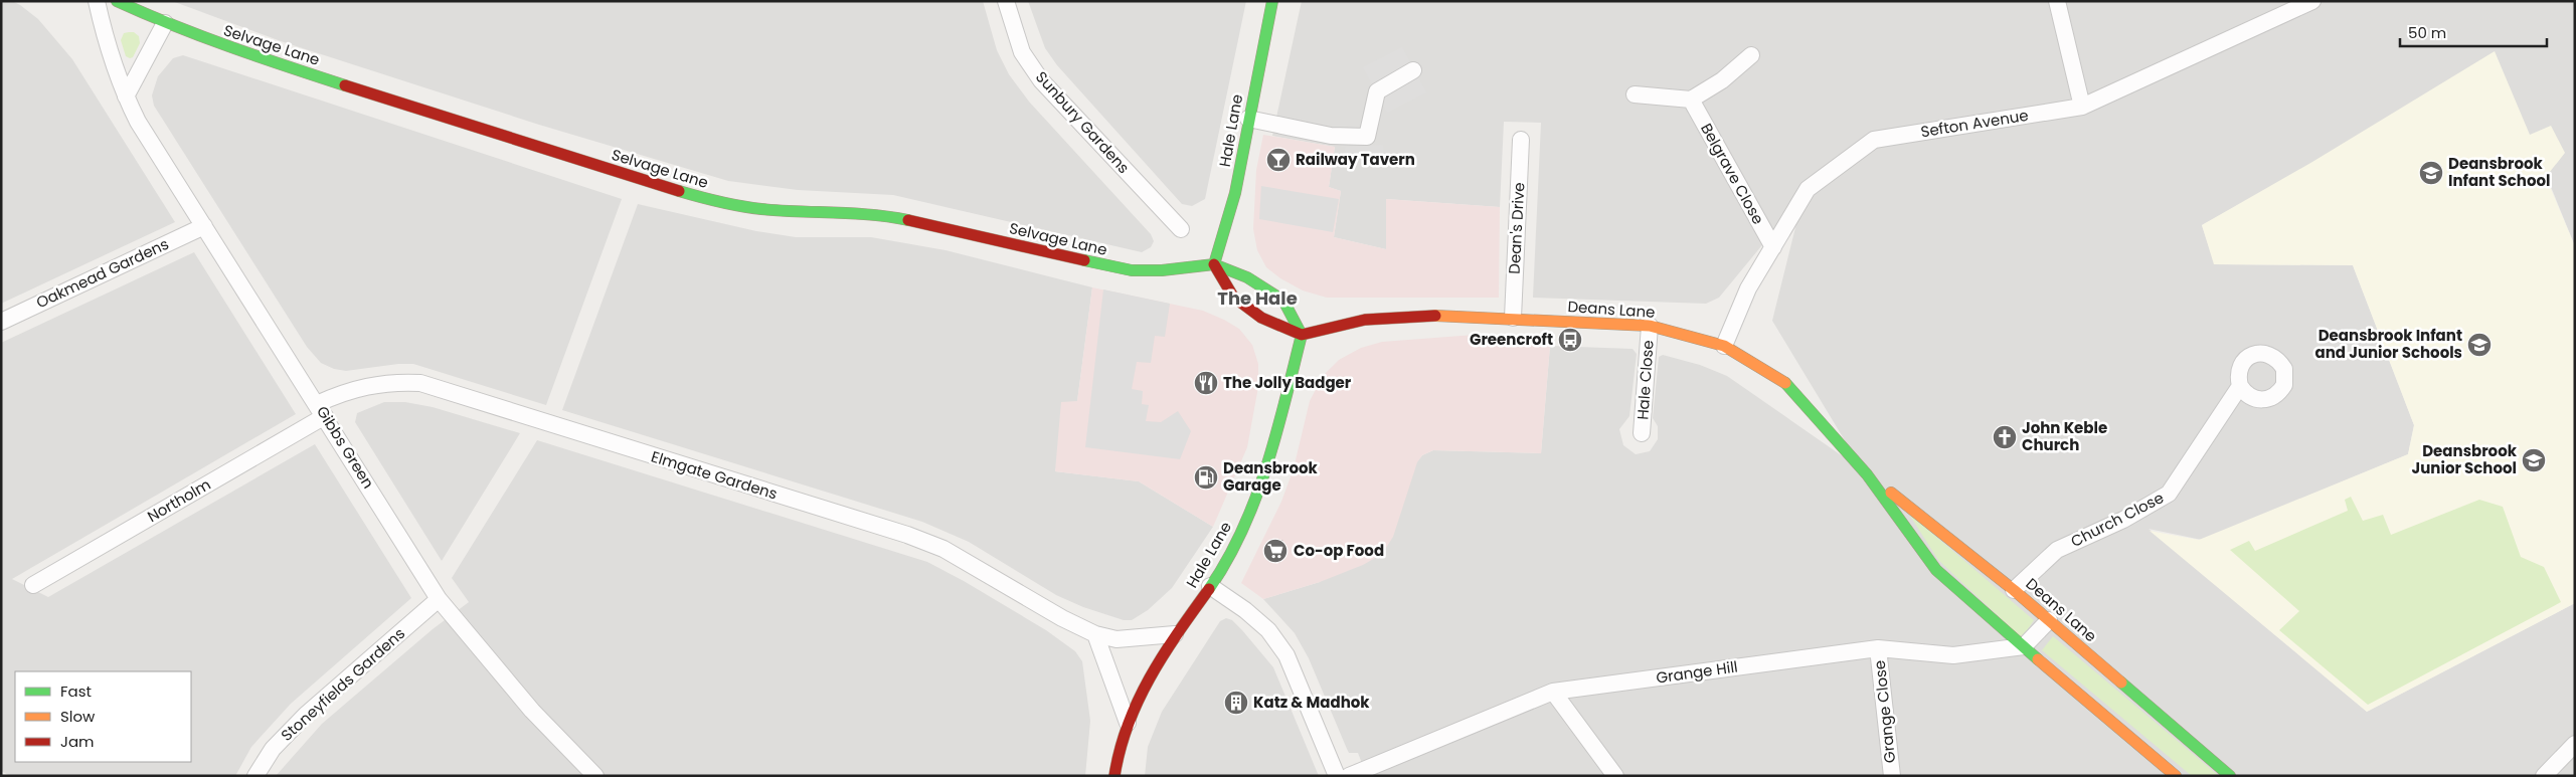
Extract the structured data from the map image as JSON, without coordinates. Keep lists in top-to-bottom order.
{
  "streets": {
    "main road": ["Selvage Lane", "Hale Lane", "Deans Lane"],
    "street": [
      "Sunbury Gardens",
      "Sefton Avenue",
      "Belgrave Close",
      "Dean's Drive",
      "Oakmead Gardens",
      "Hale Close",
      "Gibbs Green",
      "Elmgate Gardens",
      "Northolm",
      "Church Close",
      "Grange Hill",
      "Stoneyfields Gardens",
      "Grange Close"
    ]
  },
  "crossings": [
    ["Selvage Lane", "Hale Lane"],
    ["Sefton Avenue", "Belgrave Close"],
    ["Sefton Avenue", "Deans Lane"],
    ["Hale Lane", "Deans Lane"],
    ["Hale Lane", "Elmgate Gardens"],
    ["Dean's Drive", "Deans Lane"],
    ["Oakmead Gardens", "Gibbs Green"],
    ["Deans Lane", "Hale Close"],
    ["Deans Lane", "Church Close"],
    ["Deans Lane", "Grange Hill"],
    ["Gibbs Green", "Elmgate Gardens"],
    ["Gibbs Green", "Northolm"],
    ["Gibbs Green", "Stoneyfields Gardens"],
    ["Elmgate Gardens", "Northolm"],
    ["Grange Hill", "Grange Close"]
  ],
  "districts": ["The Hale"],
  "places": {
    "bar": ["Railway Tavern"],
    "school or university": ["Deansbrook Infant School", "Deansbrook Infant and Junior Schools", "Deansbrook Junior School"],
    "bus stop": ["Greencroft"],
    "restaurant": ["The Jolly Badger"],
    "church": ["John Keble Church"],
    "fuel station": ["Deansbrook Garage"],
    "supermarket": ["Co-op Food"],
    "building": ["Katz & Madhok"]
  },
  "legend": ["Fast", "Slow", "Jam"],
  "scale_bar": "50 m"
}
